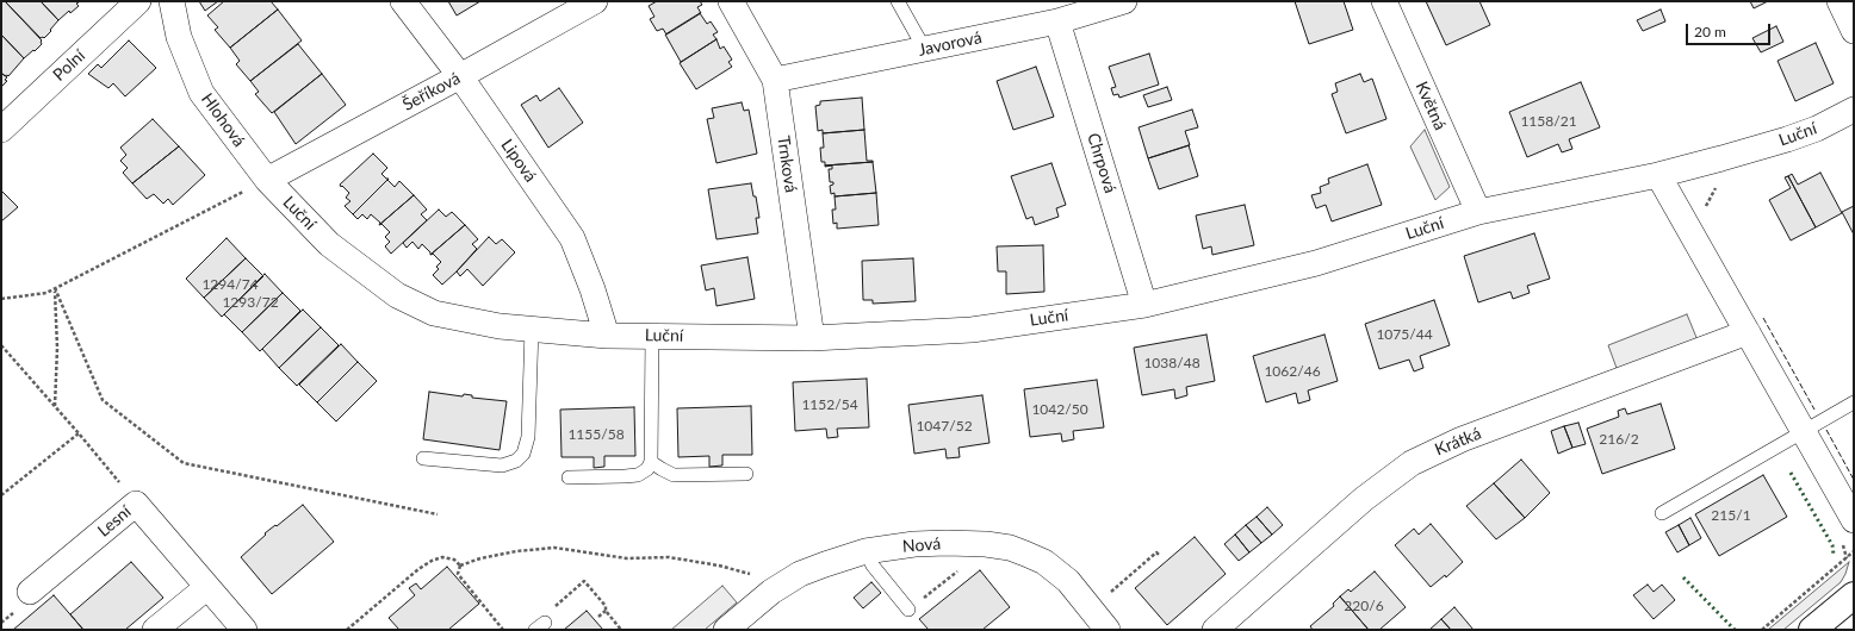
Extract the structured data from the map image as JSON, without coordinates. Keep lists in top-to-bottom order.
{
  "streets": {
    "street": [
      "Javorová",
      "Polní",
      "Šeříková",
      "Květná",
      "Hlohová",
      "Luční",
      "Lipová",
      "Chrpová",
      "Trnková",
      "Krátká",
      "Lesní",
      "Nová"
    ]
  },
  "crossings": [
    ["Javorová", "Chrpová"],
    ["Javorová", "Trnková"],
    ["Šeříková", "Hlohová"],
    ["Šeříková", "Luční"],
    ["Šeříková", "Lipová"],
    ["Květná", "Luční"],
    ["Hlohová", "Luční"],
    ["Luční", "Lipová"],
    ["Luční", "Chrpová"],
    ["Luční", "Trnková"]
  ],
  "house_numbers": [
    "1158/21",
    "1294/74",
    "1293/72",
    "1075/44",
    "1038/48",
    "1062/46",
    "1152/54",
    "1042/50",
    "1047/52",
    "1155/58",
    "216/2",
    "215/1",
    "220/6"
  ],
  "scale_bar": "20 m"
}
